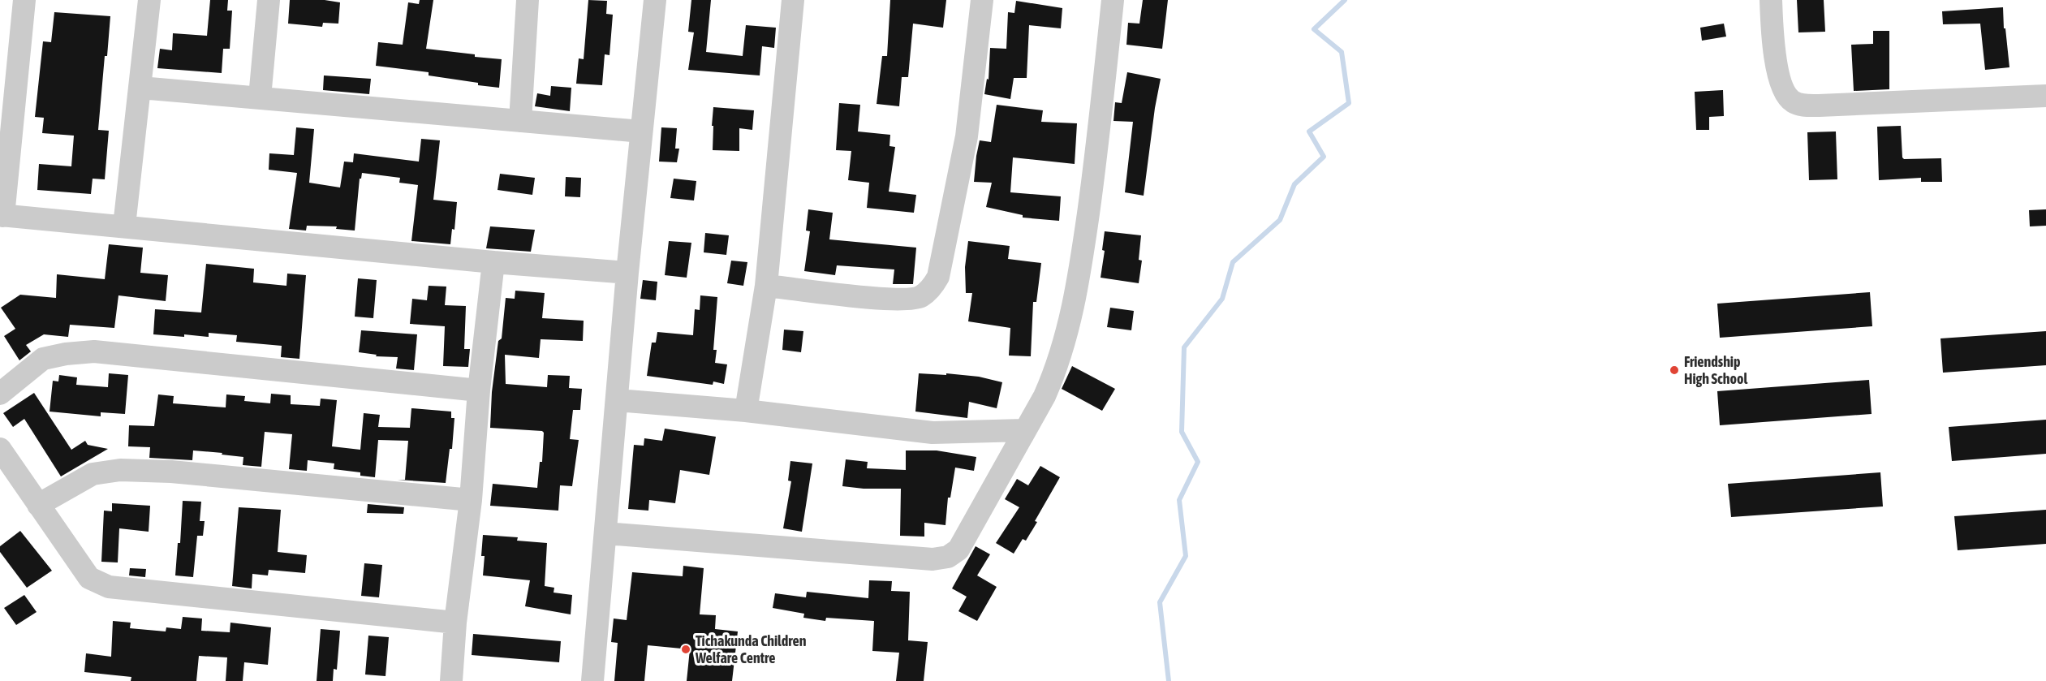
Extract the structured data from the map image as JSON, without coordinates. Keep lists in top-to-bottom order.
{
  "places": ["Friendship High School", "Tichakunda Children Welfare Centre"]
}
